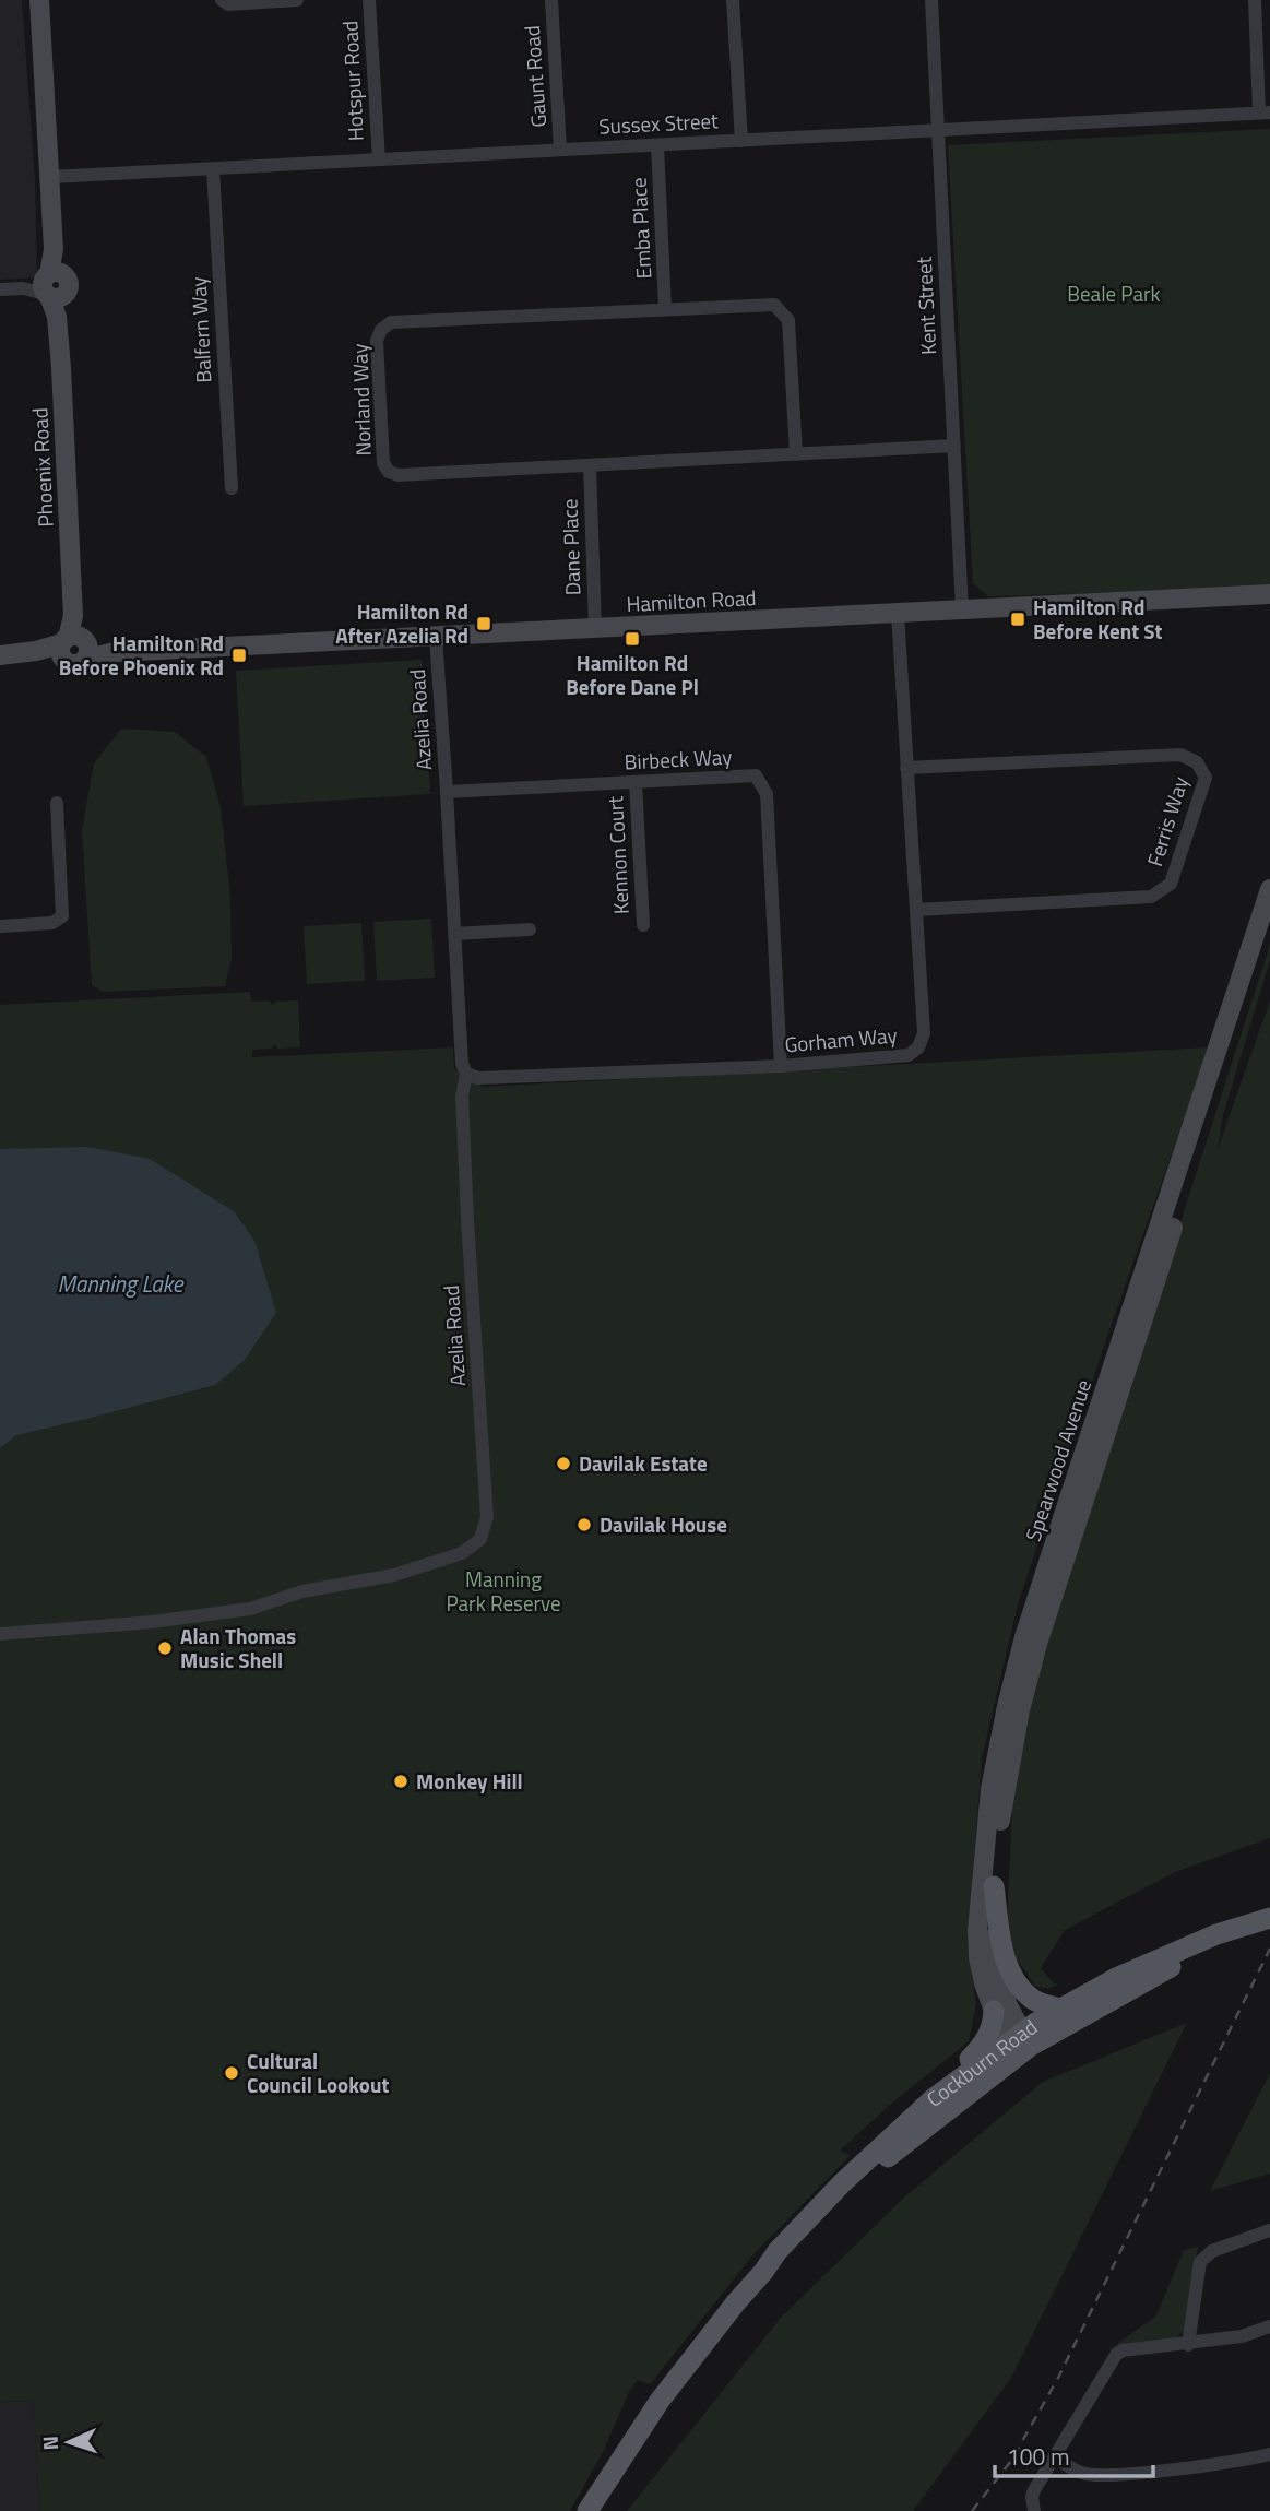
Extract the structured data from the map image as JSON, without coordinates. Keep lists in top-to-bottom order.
{
  "streets": {
    "main road": [
      "Phoenix Road",
      "Hamilton Road",
      "Spearwood Avenue",
      "Cockburn Road"
    ],
    "street": [
      "Gaunt Road",
      "Hotspur Road",
      "Sussex Street",
      "Emba Place",
      "Kent Street",
      "Balfern Way",
      "Norland Way",
      "Dane Place",
      "Azelia Road",
      "Birbeck Way",
      "Ferris Way",
      "Kennon Court",
      "Gorham Way"
    ]
  },
  "crossings": [
    ["Gaunt Road", "Sussex Street"],
    ["Hotspur Road", "Sussex Street"],
    ["Sussex Street", "Emba Place"],
    ["Sussex Street", "Kent Street"],
    ["Sussex Street", "Balfern Way"],
    ["Sussex Street", "Phoenix Road"],
    ["Emba Place", "Norland Way"],
    ["Kent Street", "Norland Way"],
    ["Kent Street", "Hamilton Road"],
    ["Norland Way", "Dane Place"],
    ["Phoenix Road", "Hamilton Road"],
    ["Dane Place", "Hamilton Road"],
    ["Hamilton Road", "Azelia Road"],
    ["Hamilton Road", "Gorham Way"],
    ["Azelia Road", "Birbeck Way"],
    ["Azelia Road", "Gorham Way"],
    ["Birbeck Way", "Kennon Court"],
    ["Birbeck Way", "Gorham Way"],
    ["Ferris Way", "Gorham Way"],
    ["Spearwood Avenue", "Cockburn Road"]
  ],
  "water": ["Manning Lake"],
  "parks": ["Beale Park", "Manning Park Reserve"],
  "places": {
    "transit": [
      "Hamilton Rd Before Kent St",
      "Hamilton Rd After Azelia Rd",
      "Hamilton Rd Before Dane Pl",
      "Hamilton Rd Before Phoenix Rd"
    ],
    "other": [
      "Davilak Estate",
      "Davilak House",
      "Alan Thomas Music Shell",
      "Monkey Hill",
      "Cultural Council Lookout"
    ]
  },
  "scale_bar": "100 m",
  "north": "left"
}
